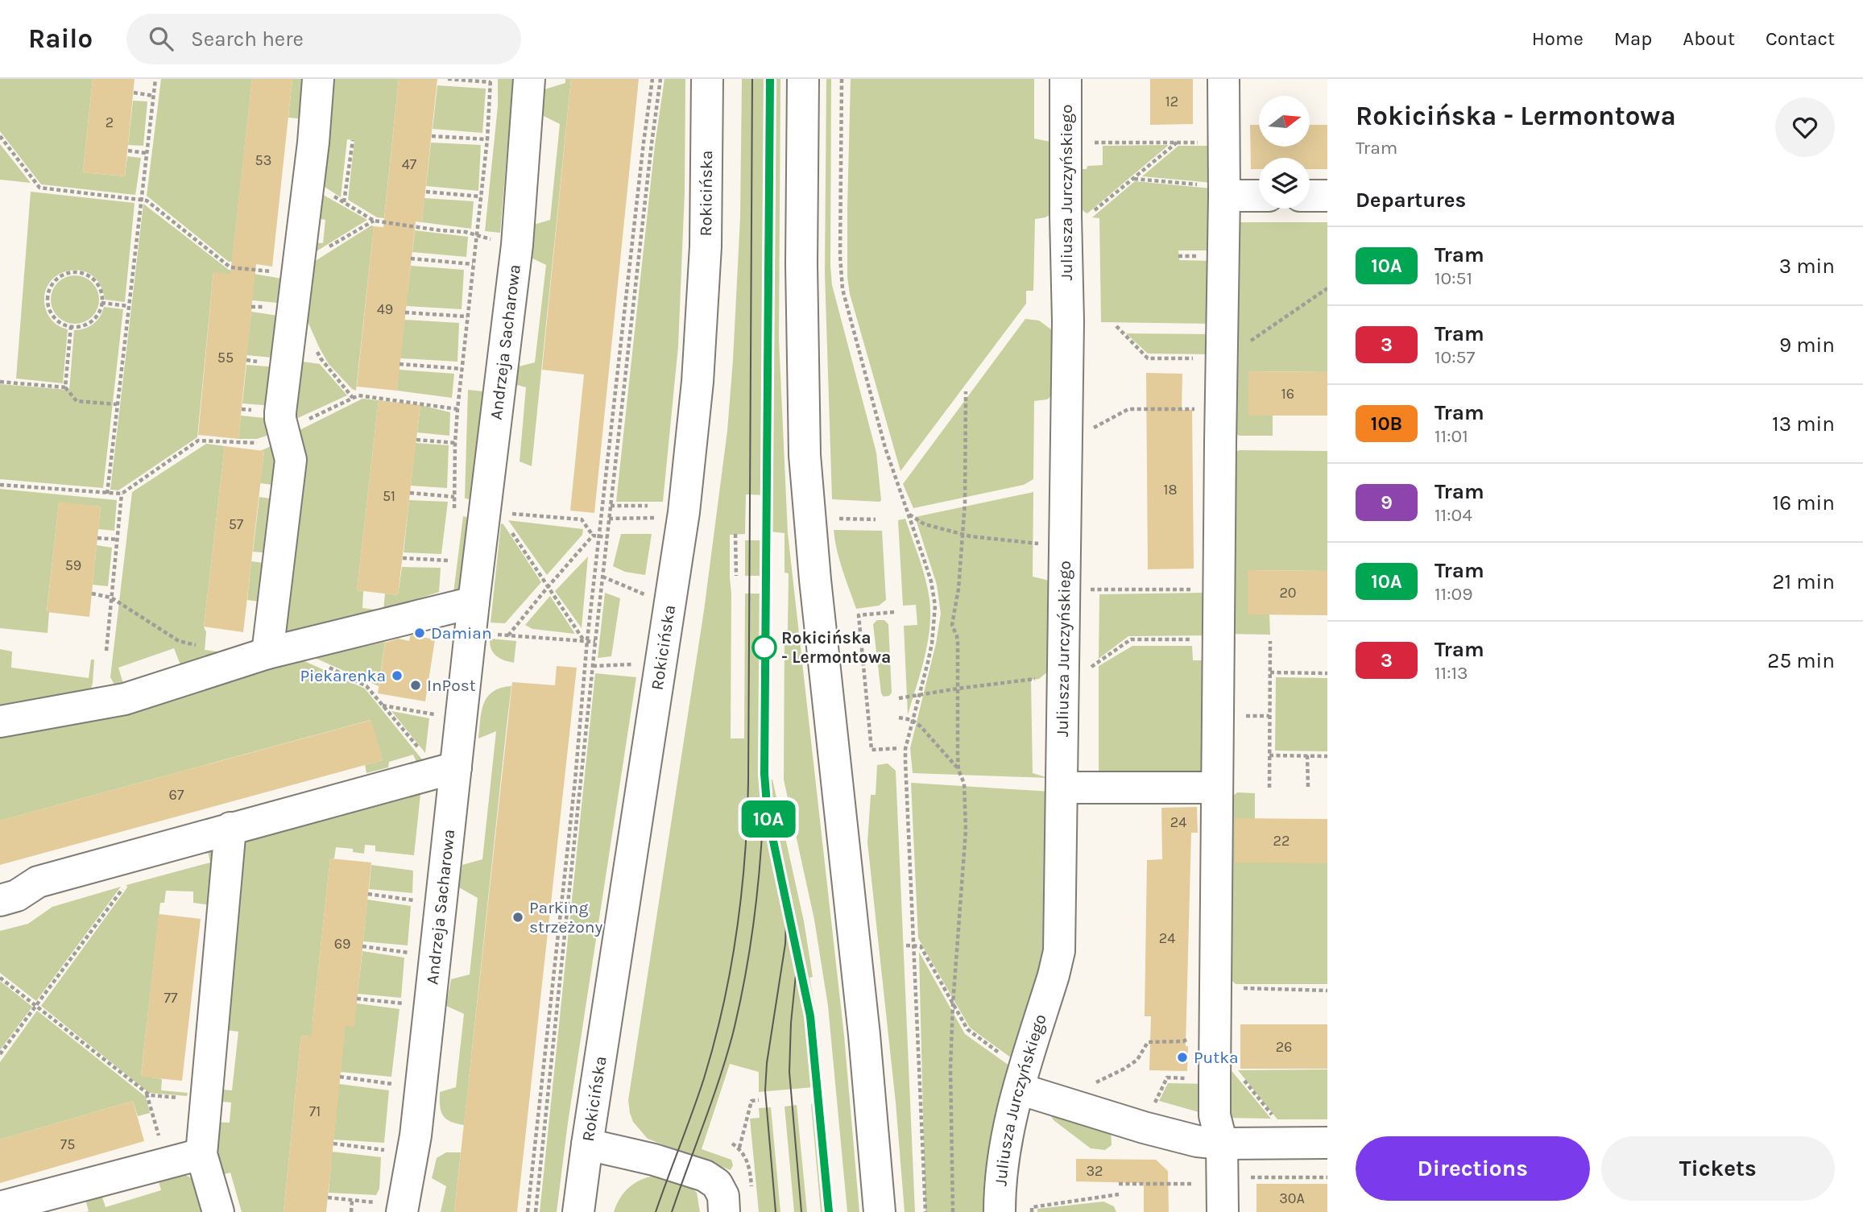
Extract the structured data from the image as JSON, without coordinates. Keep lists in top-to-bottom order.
{
  "streets": {
    "street": ["Juliusza Jurczyńskiego", "Rokicińska", "Andrzeja Sacharowa"]
  },
  "places": [
    "Damian",
    "Rokicińska - Lermontowa",
    "Piekarenka",
    "InPost",
    "Parking strzeżony",
    "Putka"
  ],
  "lines": ["tram line 10A"],
  "house_numbers": [
    "12",
    "2",
    "53",
    "47",
    "49",
    "55",
    "16",
    "18",
    "51",
    "57",
    "59",
    "20",
    "67",
    "24",
    "22",
    "24",
    "69",
    "77",
    "26",
    "71",
    "75",
    "32",
    "30A"
  ],
  "north": "right",
  "page": {
    "header": "Railo",
    "search": "Search here",
    "nav": [
      "Home",
      "Map",
      "About",
      "Contact"
    ],
    "on_map": "10A",
    "heading": [
      ["Rokicińska - Lermontowa", "Tram"],
      "Departures"
    ],
    "list": [
      {
        "mark": "10A",
        "name": "Tram",
        "note": "10:51",
        "value": "3 min"
      },
      {
        "mark": "3",
        "name": "Tram",
        "note": "10:57",
        "value": "9 min"
      },
      {
        "mark": "10B",
        "name": "Tram",
        "note": "11:01",
        "value": "13 min"
      },
      {
        "mark": "9",
        "name": "Tram",
        "note": "11:04",
        "value": "16 min"
      },
      {
        "mark": "10A",
        "name": "Tram",
        "note": "11:09",
        "value": "21 min"
      },
      {
        "mark": "3",
        "name": "Tram",
        "note": "11:13",
        "value": "25 min"
      }
    ],
    "buttons": ["Directions", "Tickets"]
  }
}
